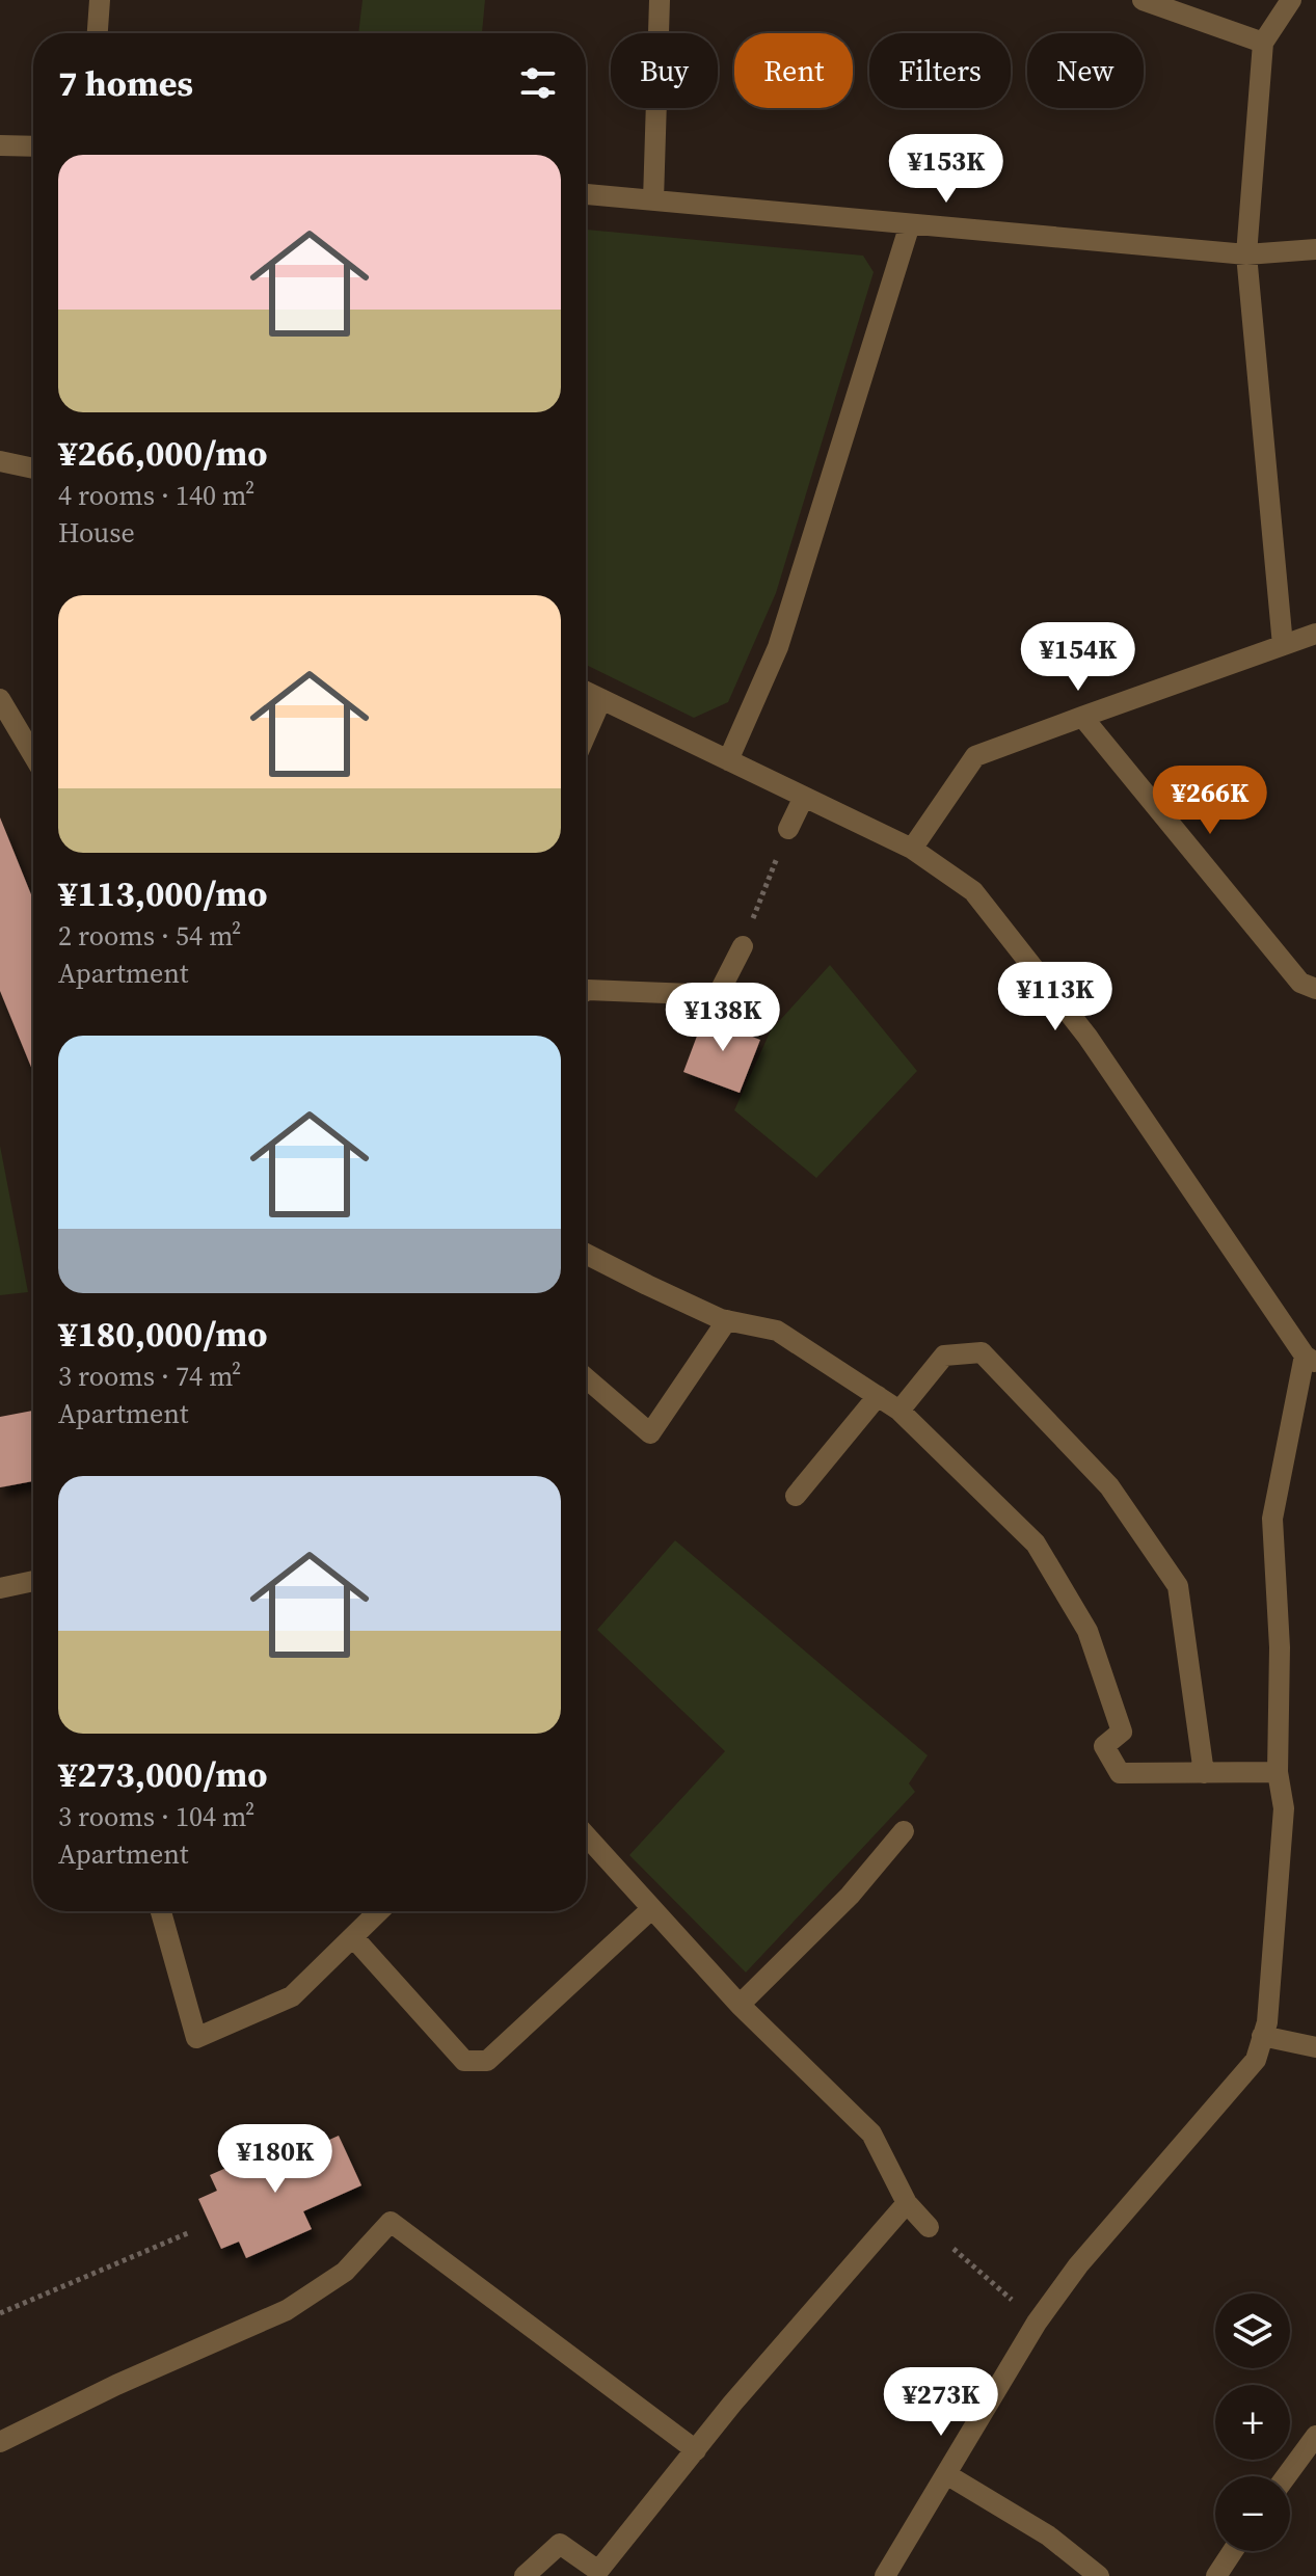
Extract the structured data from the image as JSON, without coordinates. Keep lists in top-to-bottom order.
{
  "page": {
    "chip": [
      "Buy",
      "Rent",
      "Filters",
      "New"
    ],
    "heading": "7 homes",
    "list": [
      {
        "name": "¥266,000/mo",
        "note": "4 rooms · 140 m² · House"
      },
      {
        "name": "¥113,000/mo",
        "note": "2 rooms · 54 m² · Apartment"
      },
      {
        "name": "¥180,000/mo",
        "note": "3 rooms · 74 m² · Apartment"
      },
      {
        "name": "¥273,000/mo",
        "note": "3 rooms · 104 m² · Apartment"
      }
    ],
    "price": [
      "¥153K",
      "¥154K",
      "¥266K",
      "¥113K",
      "¥138K",
      "¥180K",
      "¥273K"
    ],
    "map_buttons": ["+", "−"]
  }
}
